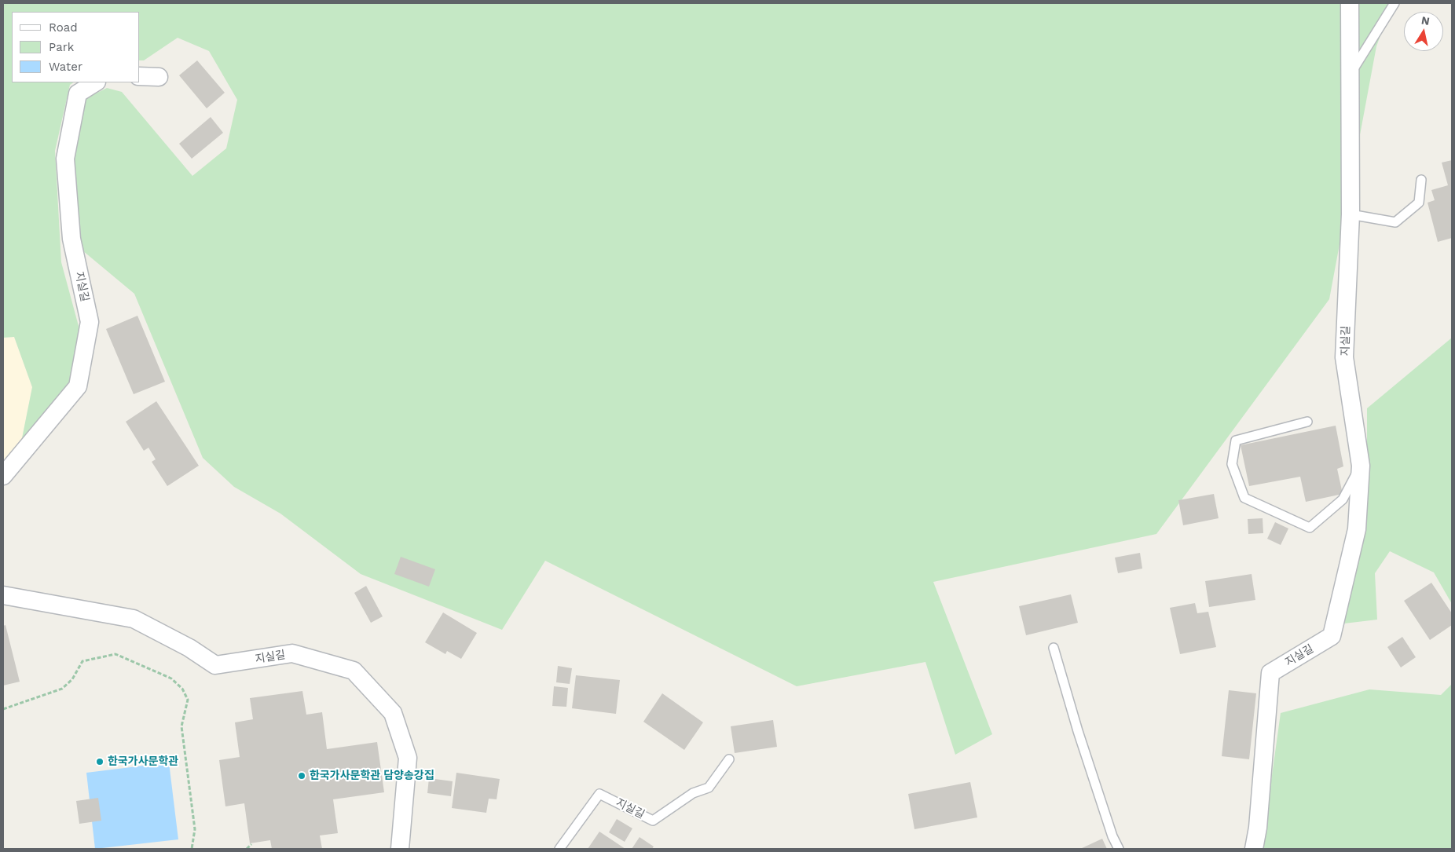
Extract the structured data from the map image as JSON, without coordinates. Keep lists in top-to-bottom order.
{
  "streets": {
    "street": ["지실길"]
  },
  "places": ["한국가사문학관", "한국가사문학관 담양송강집"],
  "legend": ["Road", "Park", "Water"],
  "north": "top"
}
